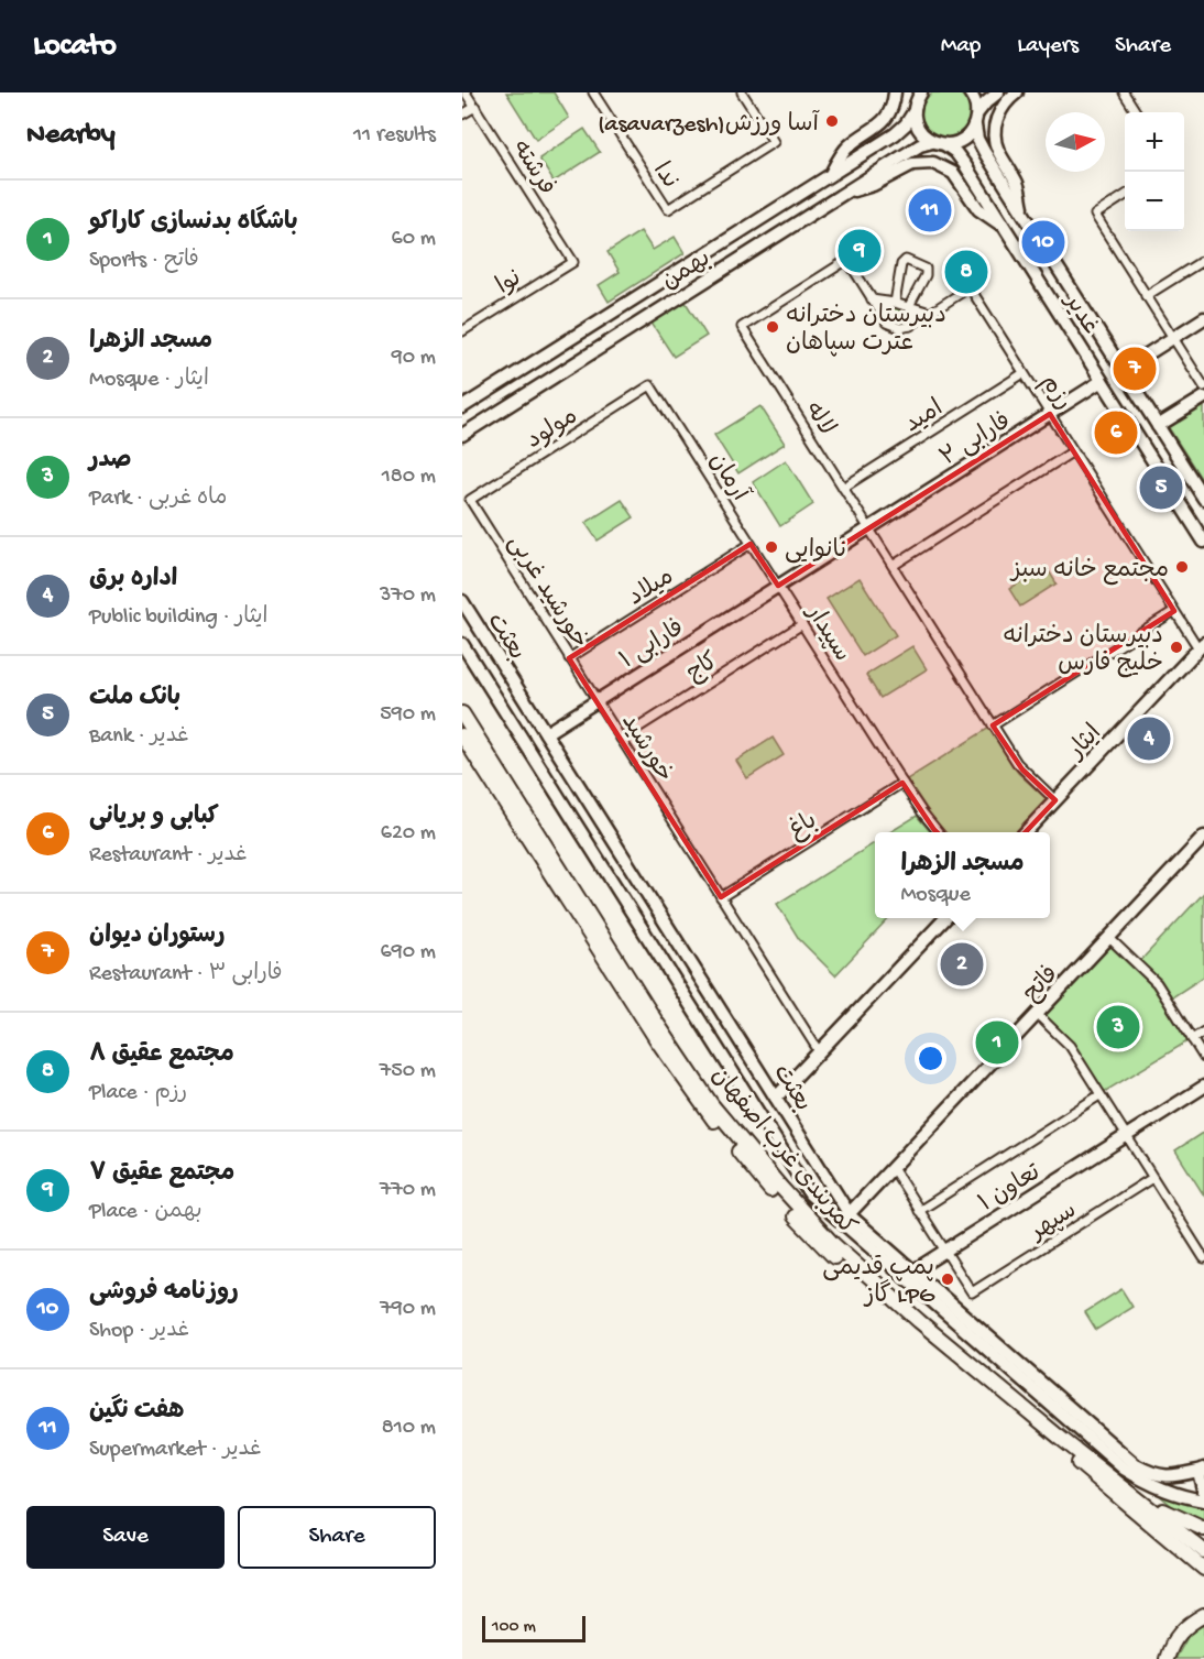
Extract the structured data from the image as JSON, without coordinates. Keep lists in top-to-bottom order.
{
  "streets": {
    "highway": ["کمربندی غرب اصفهان"],
    "main road": [
      "بهمن",
      "غدیر",
      "فارابی ۲",
      "بعثت",
      "فارابی ۱",
      "ایثار",
      "فاتح",
      "تعاون ۱"
    ],
    "street": [
      "فرشته",
      "ندا",
      "نوا",
      "رزم",
      "امید",
      "لاله",
      "مولود",
      "آرمان",
      "میلاد",
      "خورشید غربی",
      "سپیدار",
      "کاج",
      "خورشید",
      "باغ",
      "سپهر"
    ]
  },
  "crossings": [
    ["فرشته", "نوا"],
    ["بهمن", "غدیر"],
    ["غدیر", "فارابی ۲"],
    ["رزم", "امید"],
    ["رزم", "فارابی ۲"],
    ["رزم", "ایثار"],
    ["امید", "لاله"],
    ["لاله", "فارابی ۲"],
    ["لاله", "ایثار"],
    ["مولود", "آرمان"],
    ["مولود", "خورشید غربی"],
    ["فارابی ۲", "آرمان"],
    ["فارابی ۲", "سپیدار"],
    ["فارابی ۲", "فارابی ۱"],
    ["آرمان", "میلاد"],
    ["آرمان", "سپیدار"],
    ["آرمان", "فارابی ۱"],
    ["میلاد", "خورشید غربی"],
    ["خورشید غربی", "فارابی ۱"],
    ["خورشید غربی", "خورشید"],
    ["سپیدار", "فارابی ۱"],
    ["سپیدار", "کاج"],
    ["سپیدار", "باغ"],
    ["بعثت", "فارابی ۱"],
    ["بعثت", "فاتح"],
    ["بعثت", "تعاون ۱"],
    ["فارابی ۱", "خورشید"],
    ["کاج", "خورشید"],
    ["خورشید", "باغ"],
    ["تعاون ۱", "سپهر"]
  ],
  "places": [
    "(asavarzesh)آسا ورزش",
    "دبیرستان دخترانه عترت سپاهان",
    "نانوایی",
    "مجتمع خانه سبز",
    "دبیرستان دخترانه خلیج فارس",
    "پمپ قدیمی گاز LPG"
  ],
  "scale_bar": "100 m",
  "north": "right",
  "page": {
    "header": "Locato",
    "nav": ["Map", "Layers", "Share"],
    "heading": ["Nearby", "11 results"],
    "map_buttons": ["+", "−"],
    "list": [
      {
        "mark": "1",
        "name": "باشگاه بدنسازی کاراکو",
        "note": "Sports · فاتح",
        "value": "60 m"
      },
      {
        "mark": "2",
        "name": "مسجد الزهرا",
        "note": "Mosque · ایثار",
        "value": "90 m"
      },
      {
        "mark": "3",
        "name": "صدر",
        "note": "Park · ماه غربی",
        "value": "180 m"
      },
      {
        "mark": "4",
        "name": "اداره برق",
        "note": "Public building · ایثار",
        "value": "370 m"
      },
      {
        "mark": "5",
        "name": "بانک ملت",
        "note": "Bank · غدیر",
        "value": "590 m"
      },
      {
        "mark": "6",
        "name": "کبابی و بریانی",
        "note": "Restaurant · غدیر",
        "value": "620 m"
      },
      {
        "mark": "7",
        "name": "رستوران دیوان",
        "note": "Restaurant · فارابی ۳",
        "value": "690 m"
      },
      {
        "mark": "8",
        "name": "مجتمع عقیق ۸",
        "note": "Place · رزم",
        "value": "750 m"
      },
      {
        "mark": "9",
        "name": "مجتمع عقیق ۷",
        "note": "Place · بهمن",
        "value": "770 m"
      },
      {
        "mark": "10",
        "name": "روزنامه فروشی",
        "note": "Shop · غدیر",
        "value": "790 m"
      },
      {
        "mark": "11",
        "name": "هفت نگین",
        "note": "Supermarket · غدیر",
        "value": "810 m"
      }
    ],
    "pins": [
      "11",
      "10",
      "9",
      "8",
      "7",
      "6",
      "5",
      "4",
      "2",
      "3",
      "1"
    ],
    "popup": ["مسجد الزهرا", "Mosque"],
    "buttons": ["Save", "Share"],
    "scale": "100 m"
  }
}
